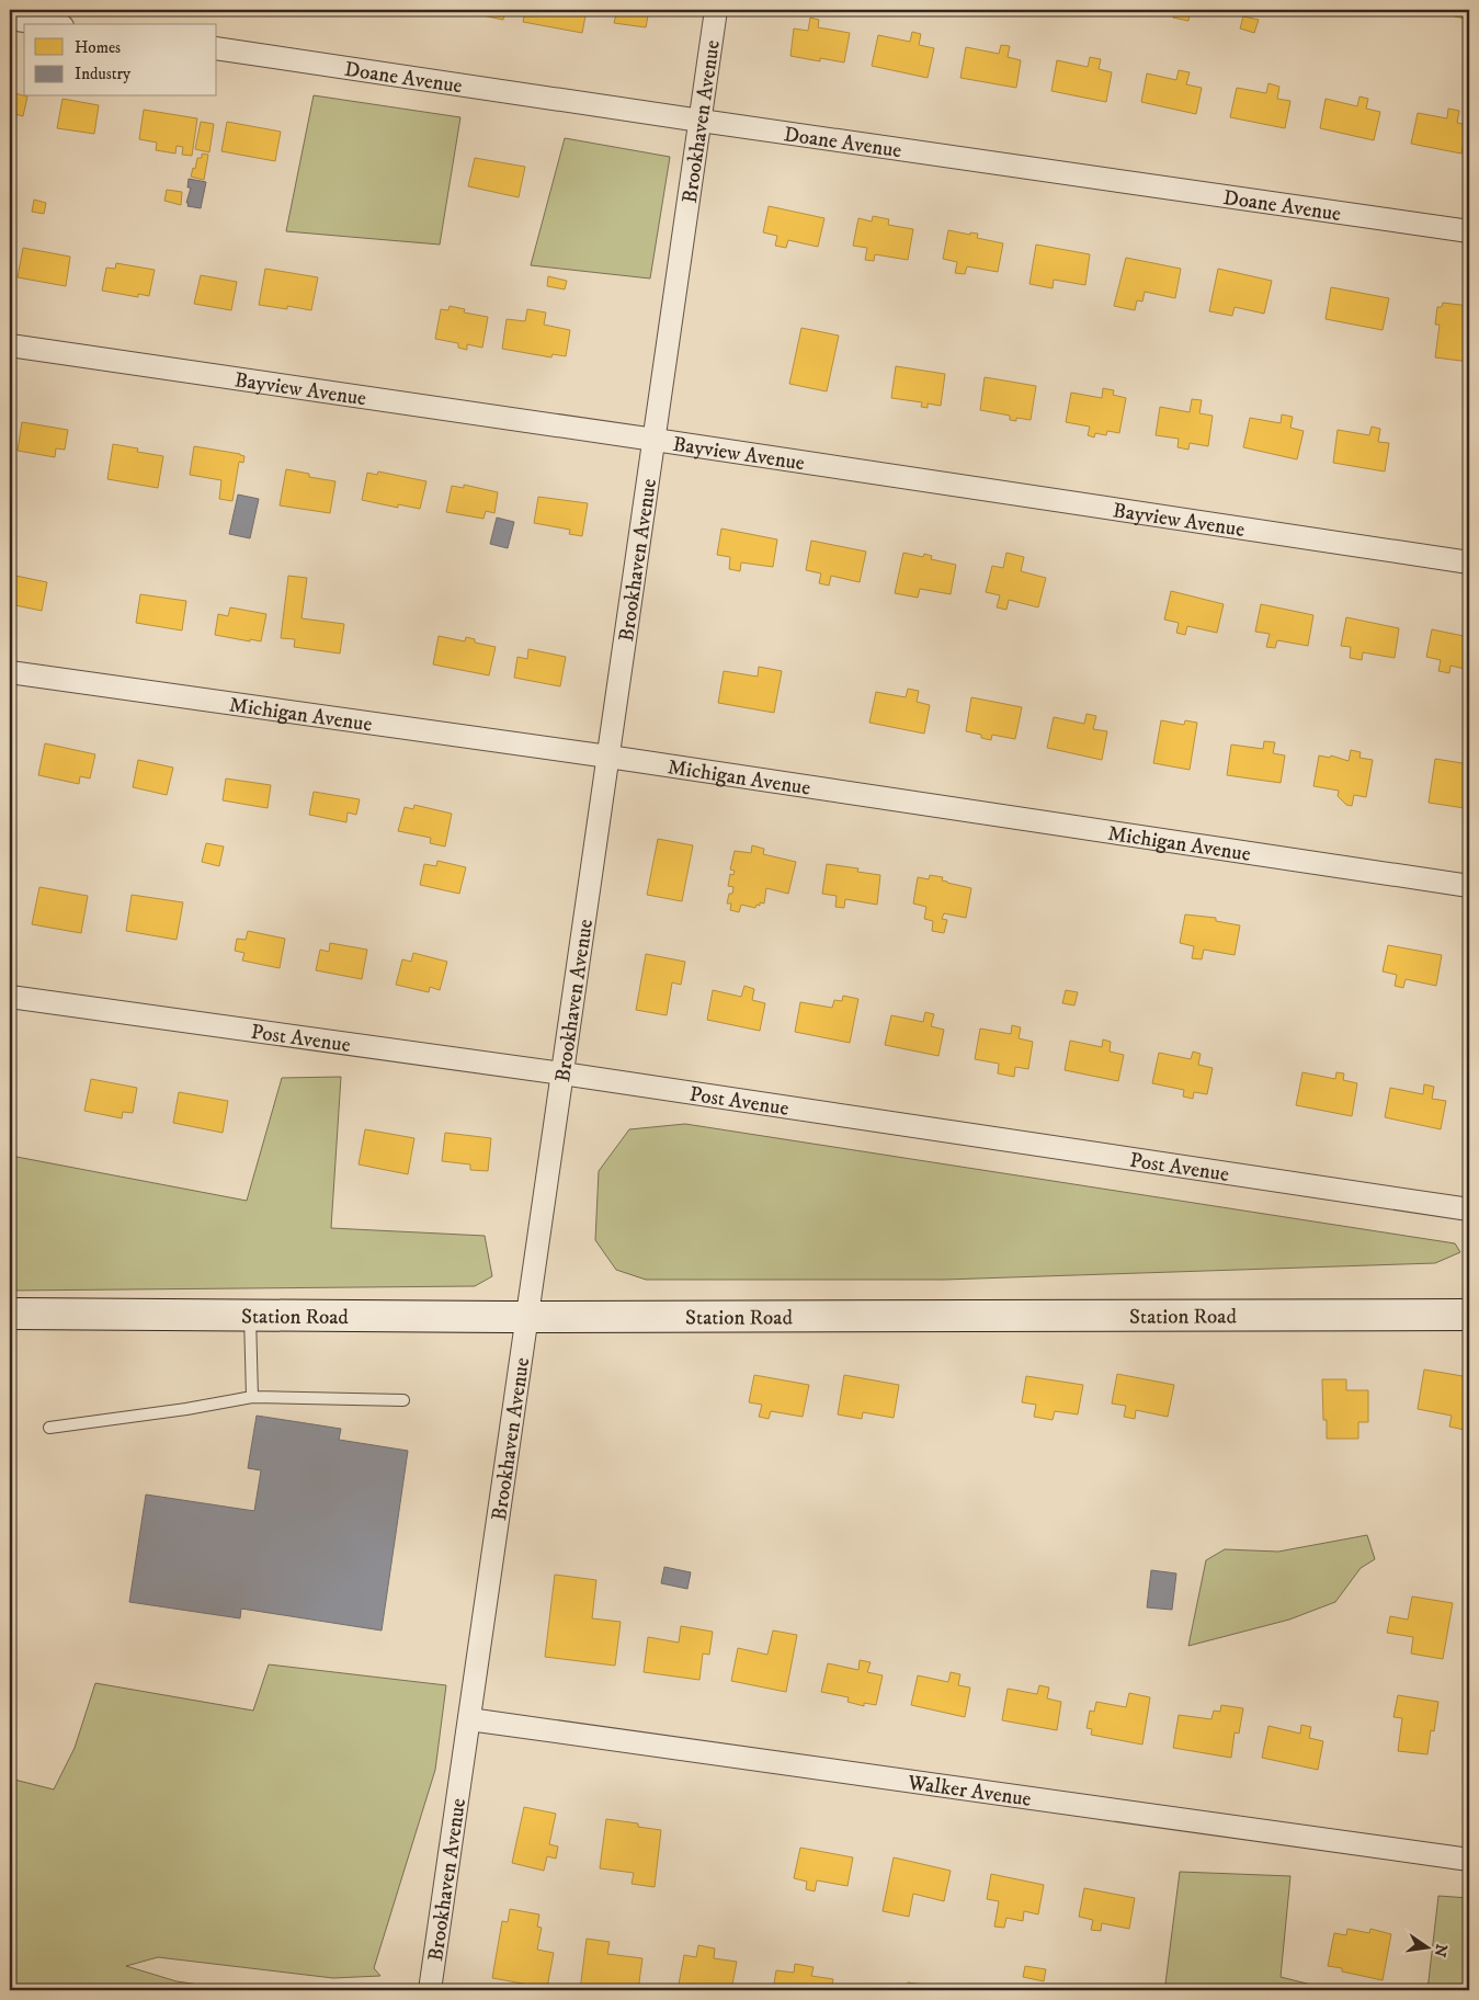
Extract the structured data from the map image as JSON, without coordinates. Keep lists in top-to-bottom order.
{
  "streets": {
    "main road": ["Station Road"],
    "street": [
      "Doane Avenue",
      "Brookhaven Avenue",
      "Bayview Avenue",
      "Michigan Avenue",
      "Post Avenue",
      "Walker Avenue"
    ]
  },
  "crossings": [
    ["Doane Avenue", "Brookhaven Avenue"],
    ["Brookhaven Avenue", "Bayview Avenue"],
    ["Brookhaven Avenue", "Michigan Avenue"],
    ["Brookhaven Avenue", "Post Avenue"],
    ["Brookhaven Avenue", "Station Road"],
    ["Brookhaven Avenue", "Walker Avenue"]
  ],
  "legend": ["Homes", "Industry"],
  "north": "right"
}
